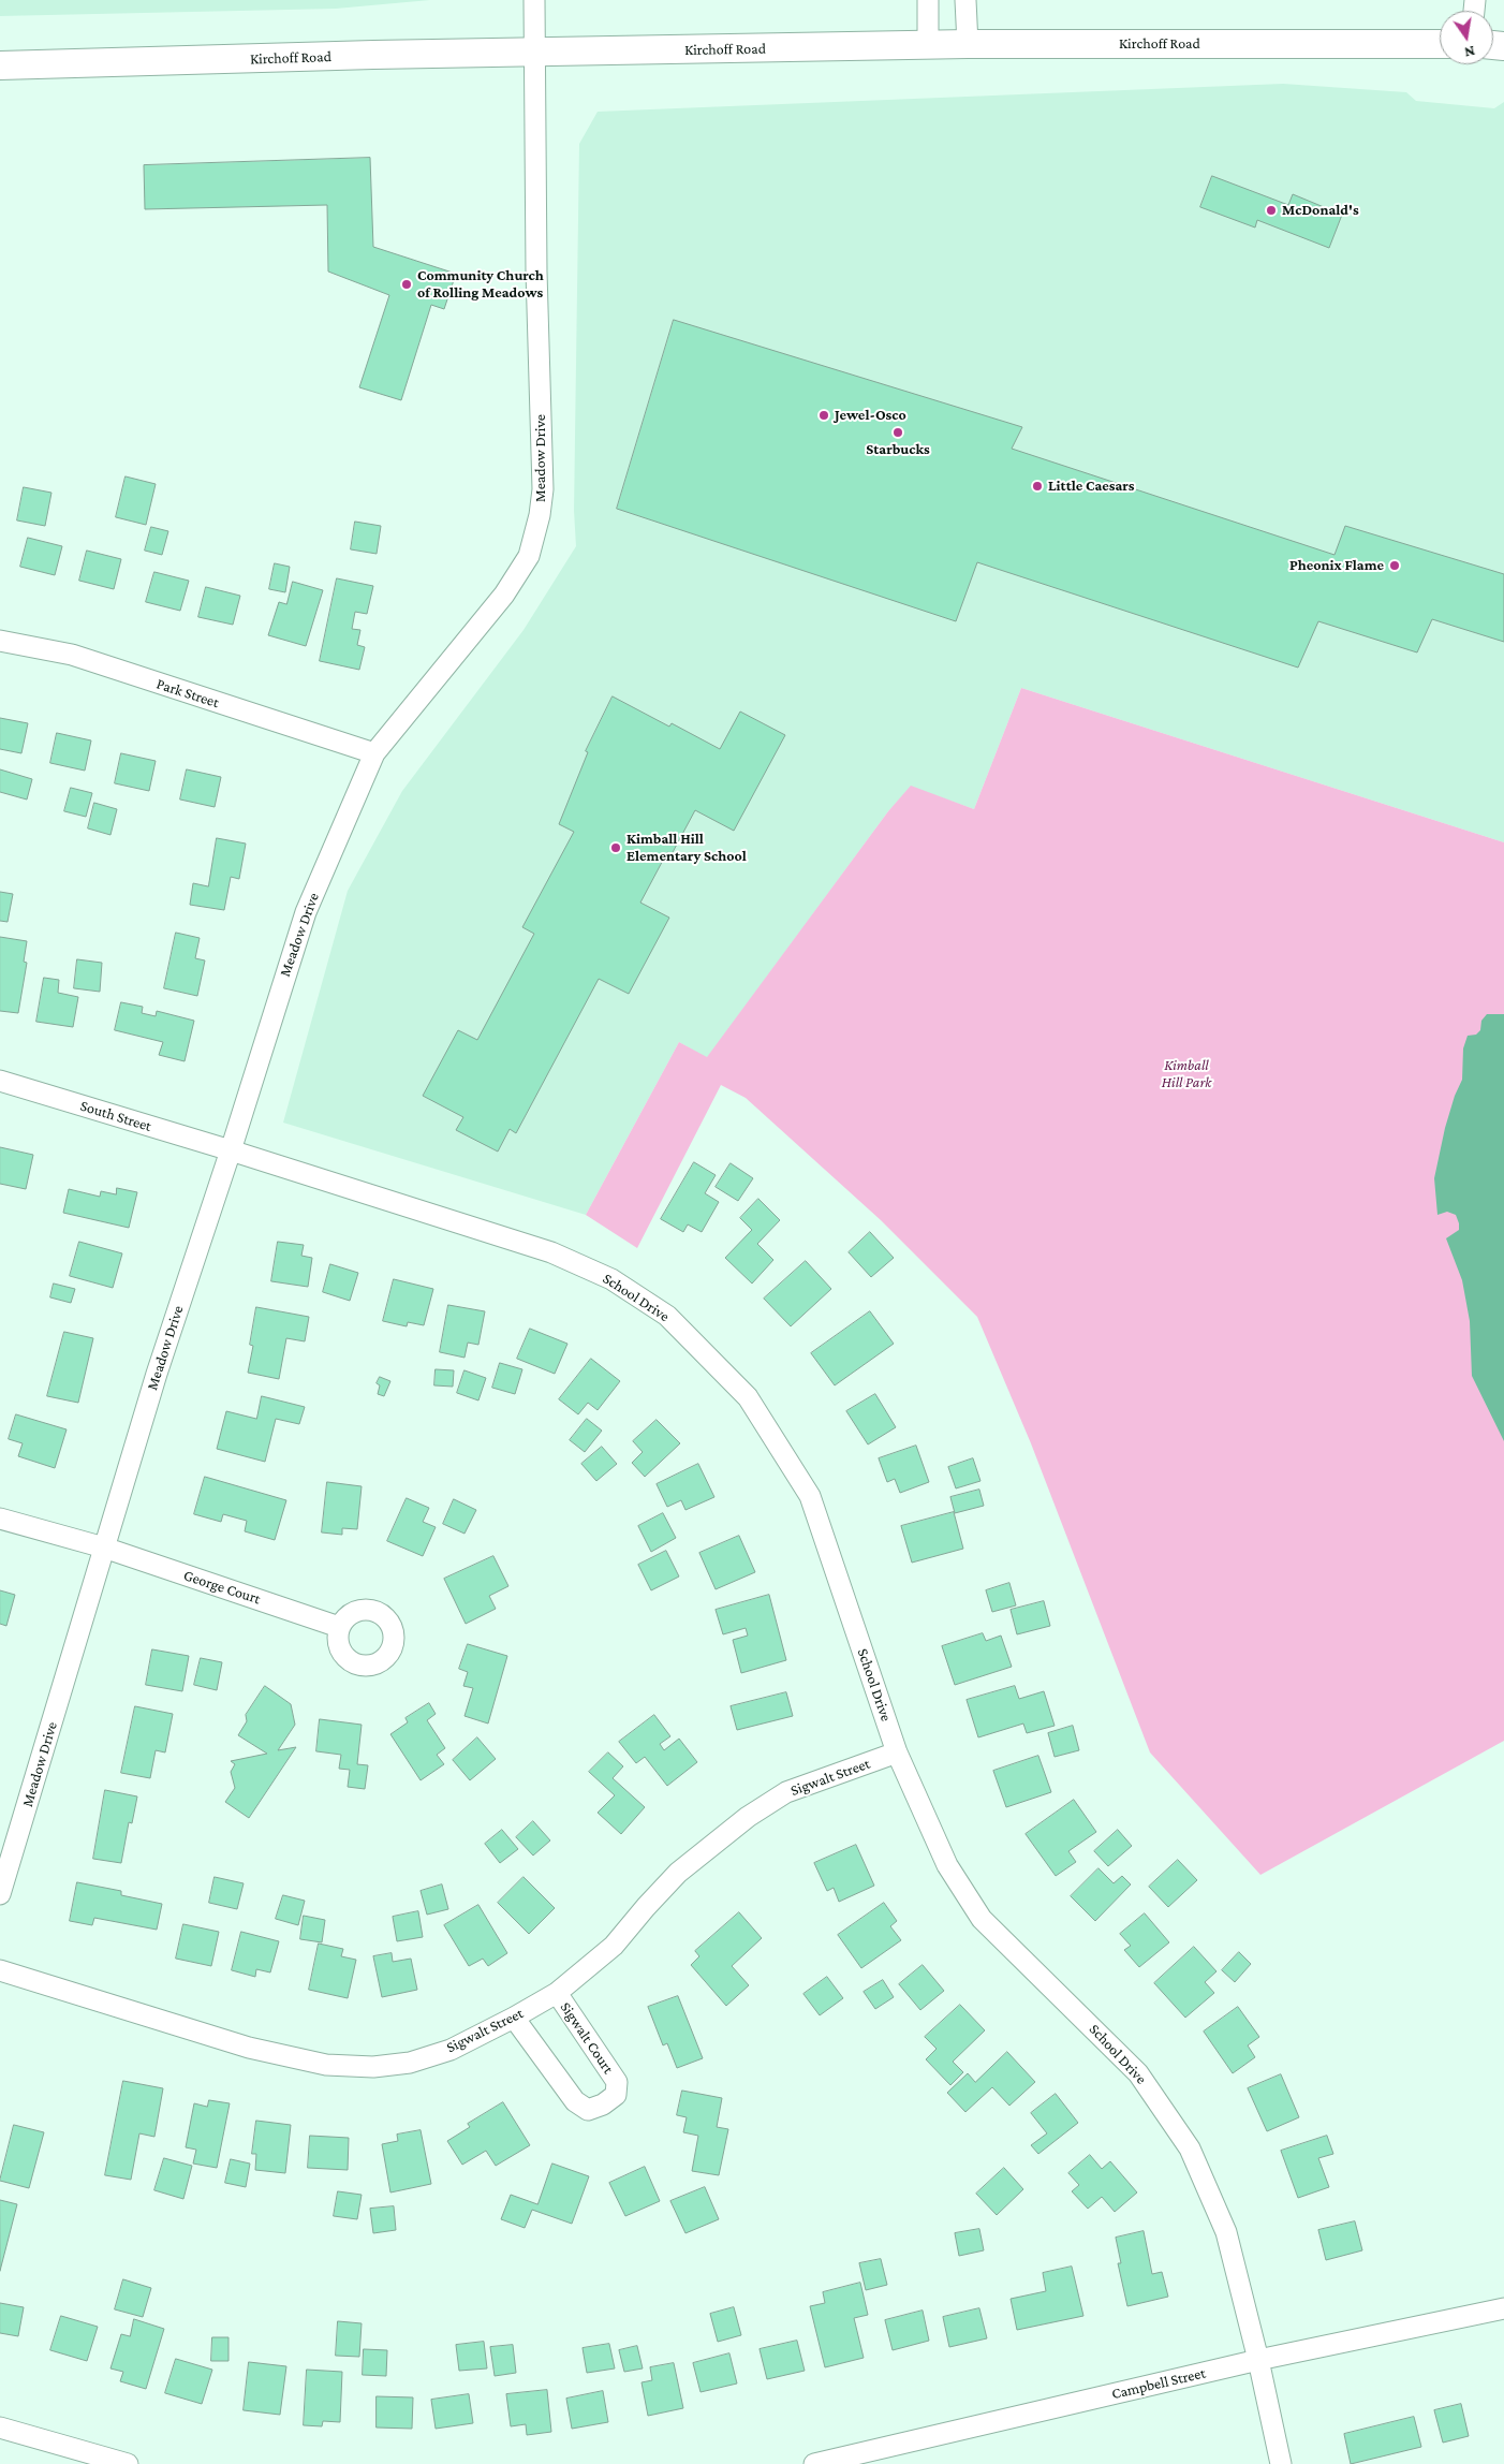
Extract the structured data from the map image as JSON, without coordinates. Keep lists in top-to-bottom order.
{
  "streets": {
    "main road": ["Kirchoff Road"],
    "street": [
      "Meadow Drive",
      "Park Street",
      "South Street",
      "School Drive",
      "George Court",
      "Sigwalt Street",
      "Sigwalt Court",
      "Campbell Street"
    ]
  },
  "crossings": [
    ["Kirchoff Road", "Meadow Drive"],
    ["Meadow Drive", "Park Street"],
    ["Meadow Drive", "South Street"],
    ["Meadow Drive", "School Drive"],
    ["Meadow Drive", "George Court"],
    ["South Street", "School Drive"],
    ["School Drive", "Sigwalt Street"],
    ["School Drive", "Campbell Street"],
    ["Sigwalt Street", "Sigwalt Court"]
  ],
  "parks": ["Kimball Hill Park"],
  "places": [
    "McDonald's",
    "Community Church of Rolling Meadows",
    "Jewel-Osco",
    "Starbucks",
    "Little Caesars",
    "Pheonix Flame",
    "Kimball Hill Elementary School"
  ],
  "north": "bottom"
}
